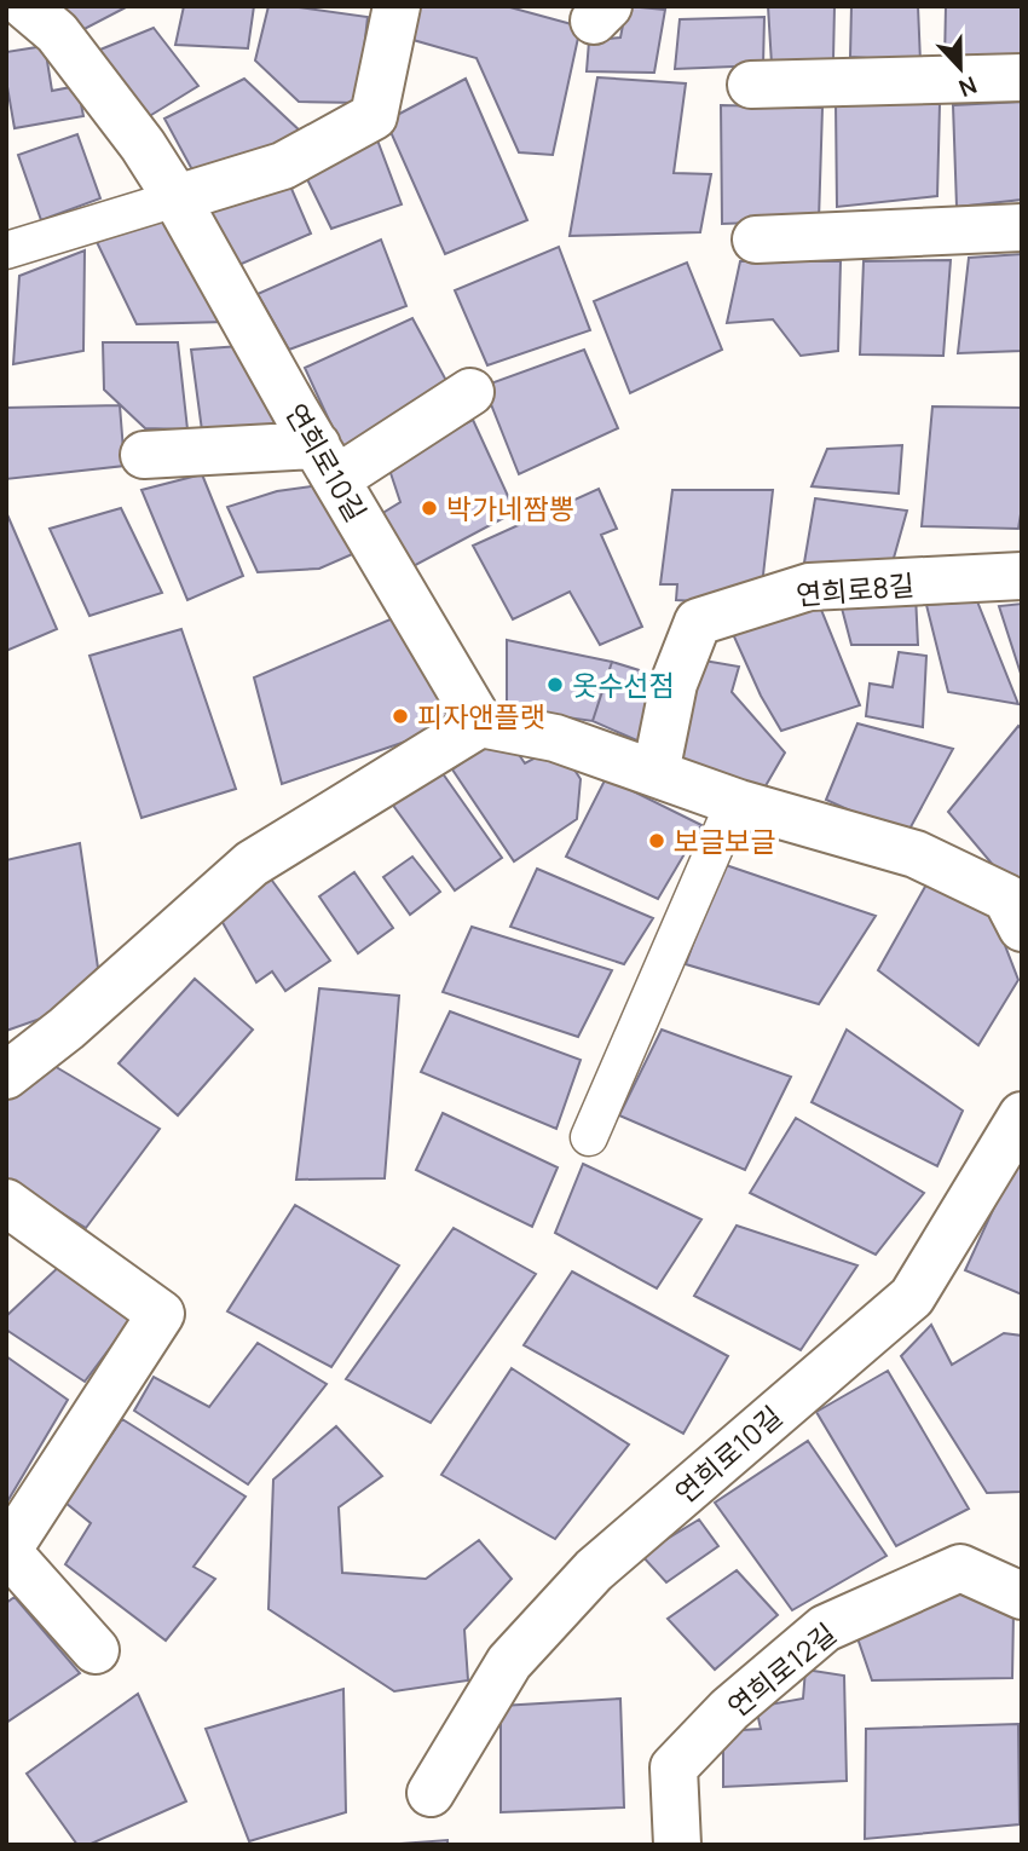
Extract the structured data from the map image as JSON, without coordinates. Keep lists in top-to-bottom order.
{
  "streets": {
    "street": ["연희로10길", "연희로8길", "연희로12길"]
  },
  "places": [
    "박가네짬뽕",
    "옷수선점",
    "피자앤플랫",
    "보글보글"
  ],
  "north": "bottom"
}
